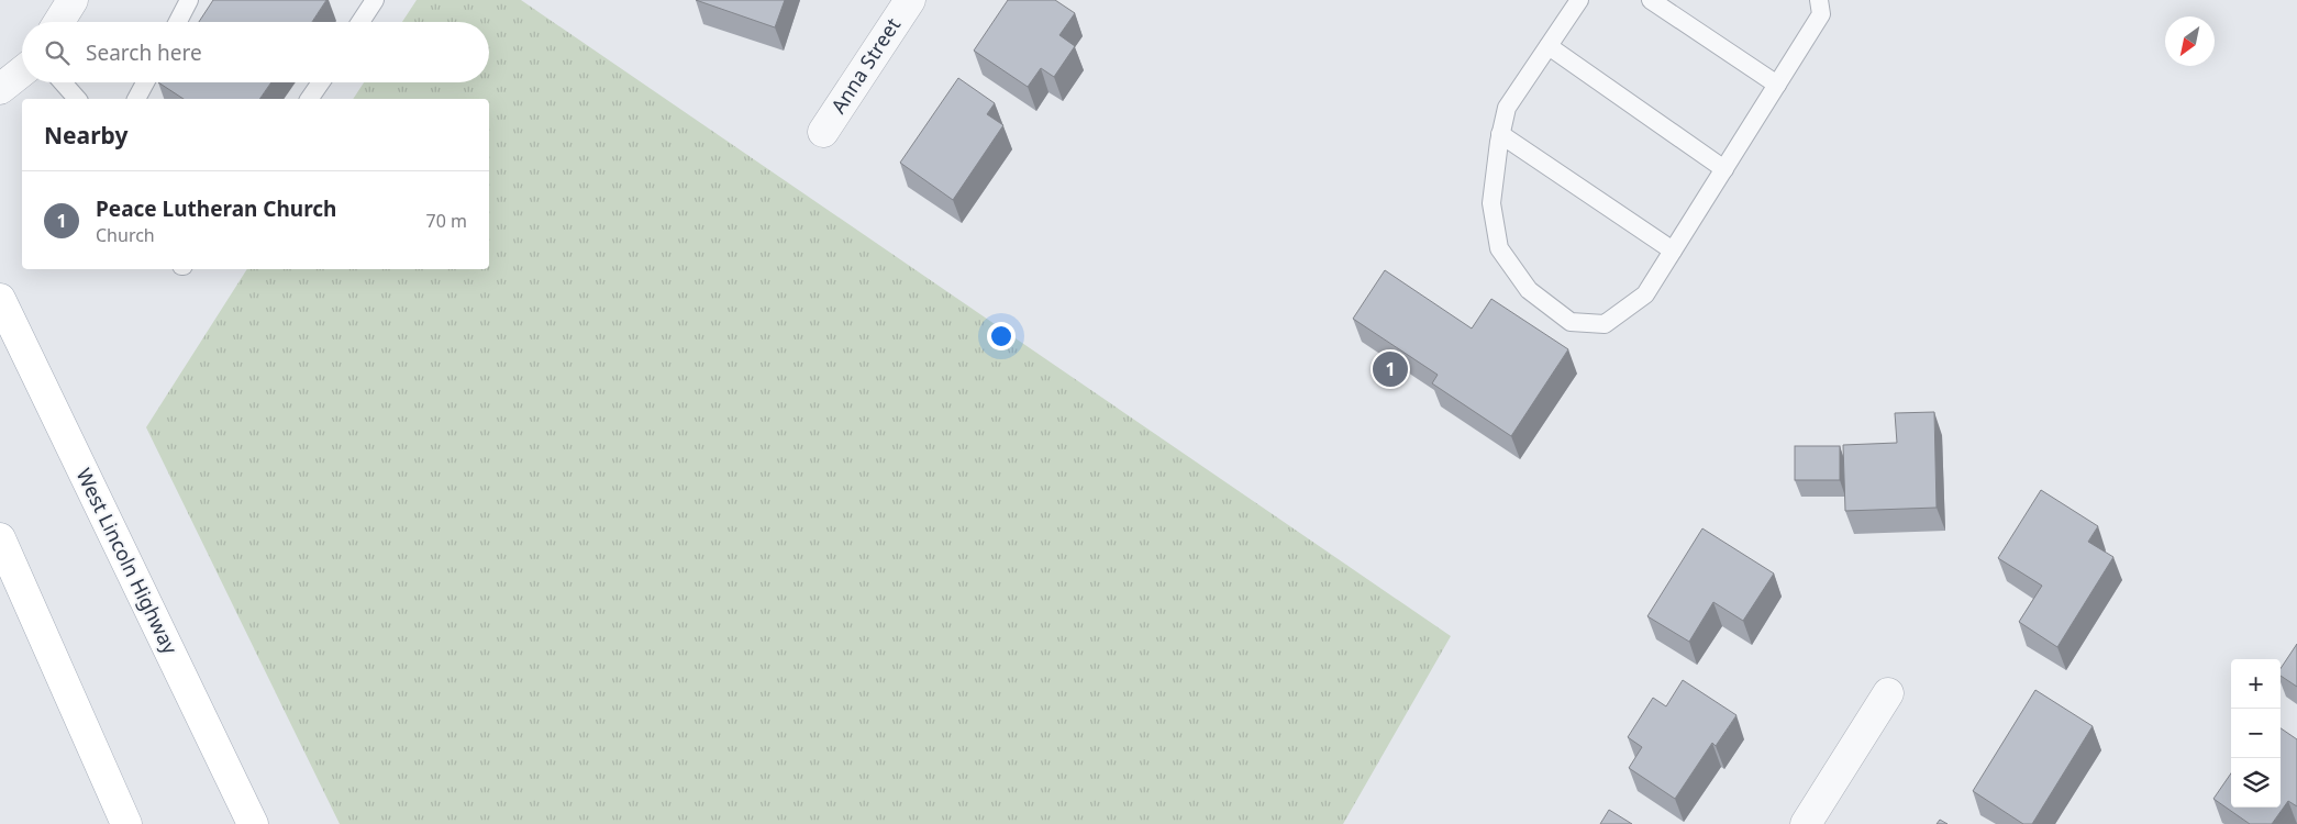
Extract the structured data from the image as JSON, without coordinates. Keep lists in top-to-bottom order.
{
  "streets": {
    "main road": ["West Lincoln Highway"],
    "street": ["Anna Street"]
  },
  "north": "bottom left",
  "page": {
    "search": "Search here",
    "heading": "Nearby",
    "list": [
      {
        "mark": "1",
        "name": "Peace Lutheran Church",
        "note": "Church",
        "value": "70 m"
      }
    ],
    "pins": "1",
    "map_buttons": ["+", "−"]
  }
}
